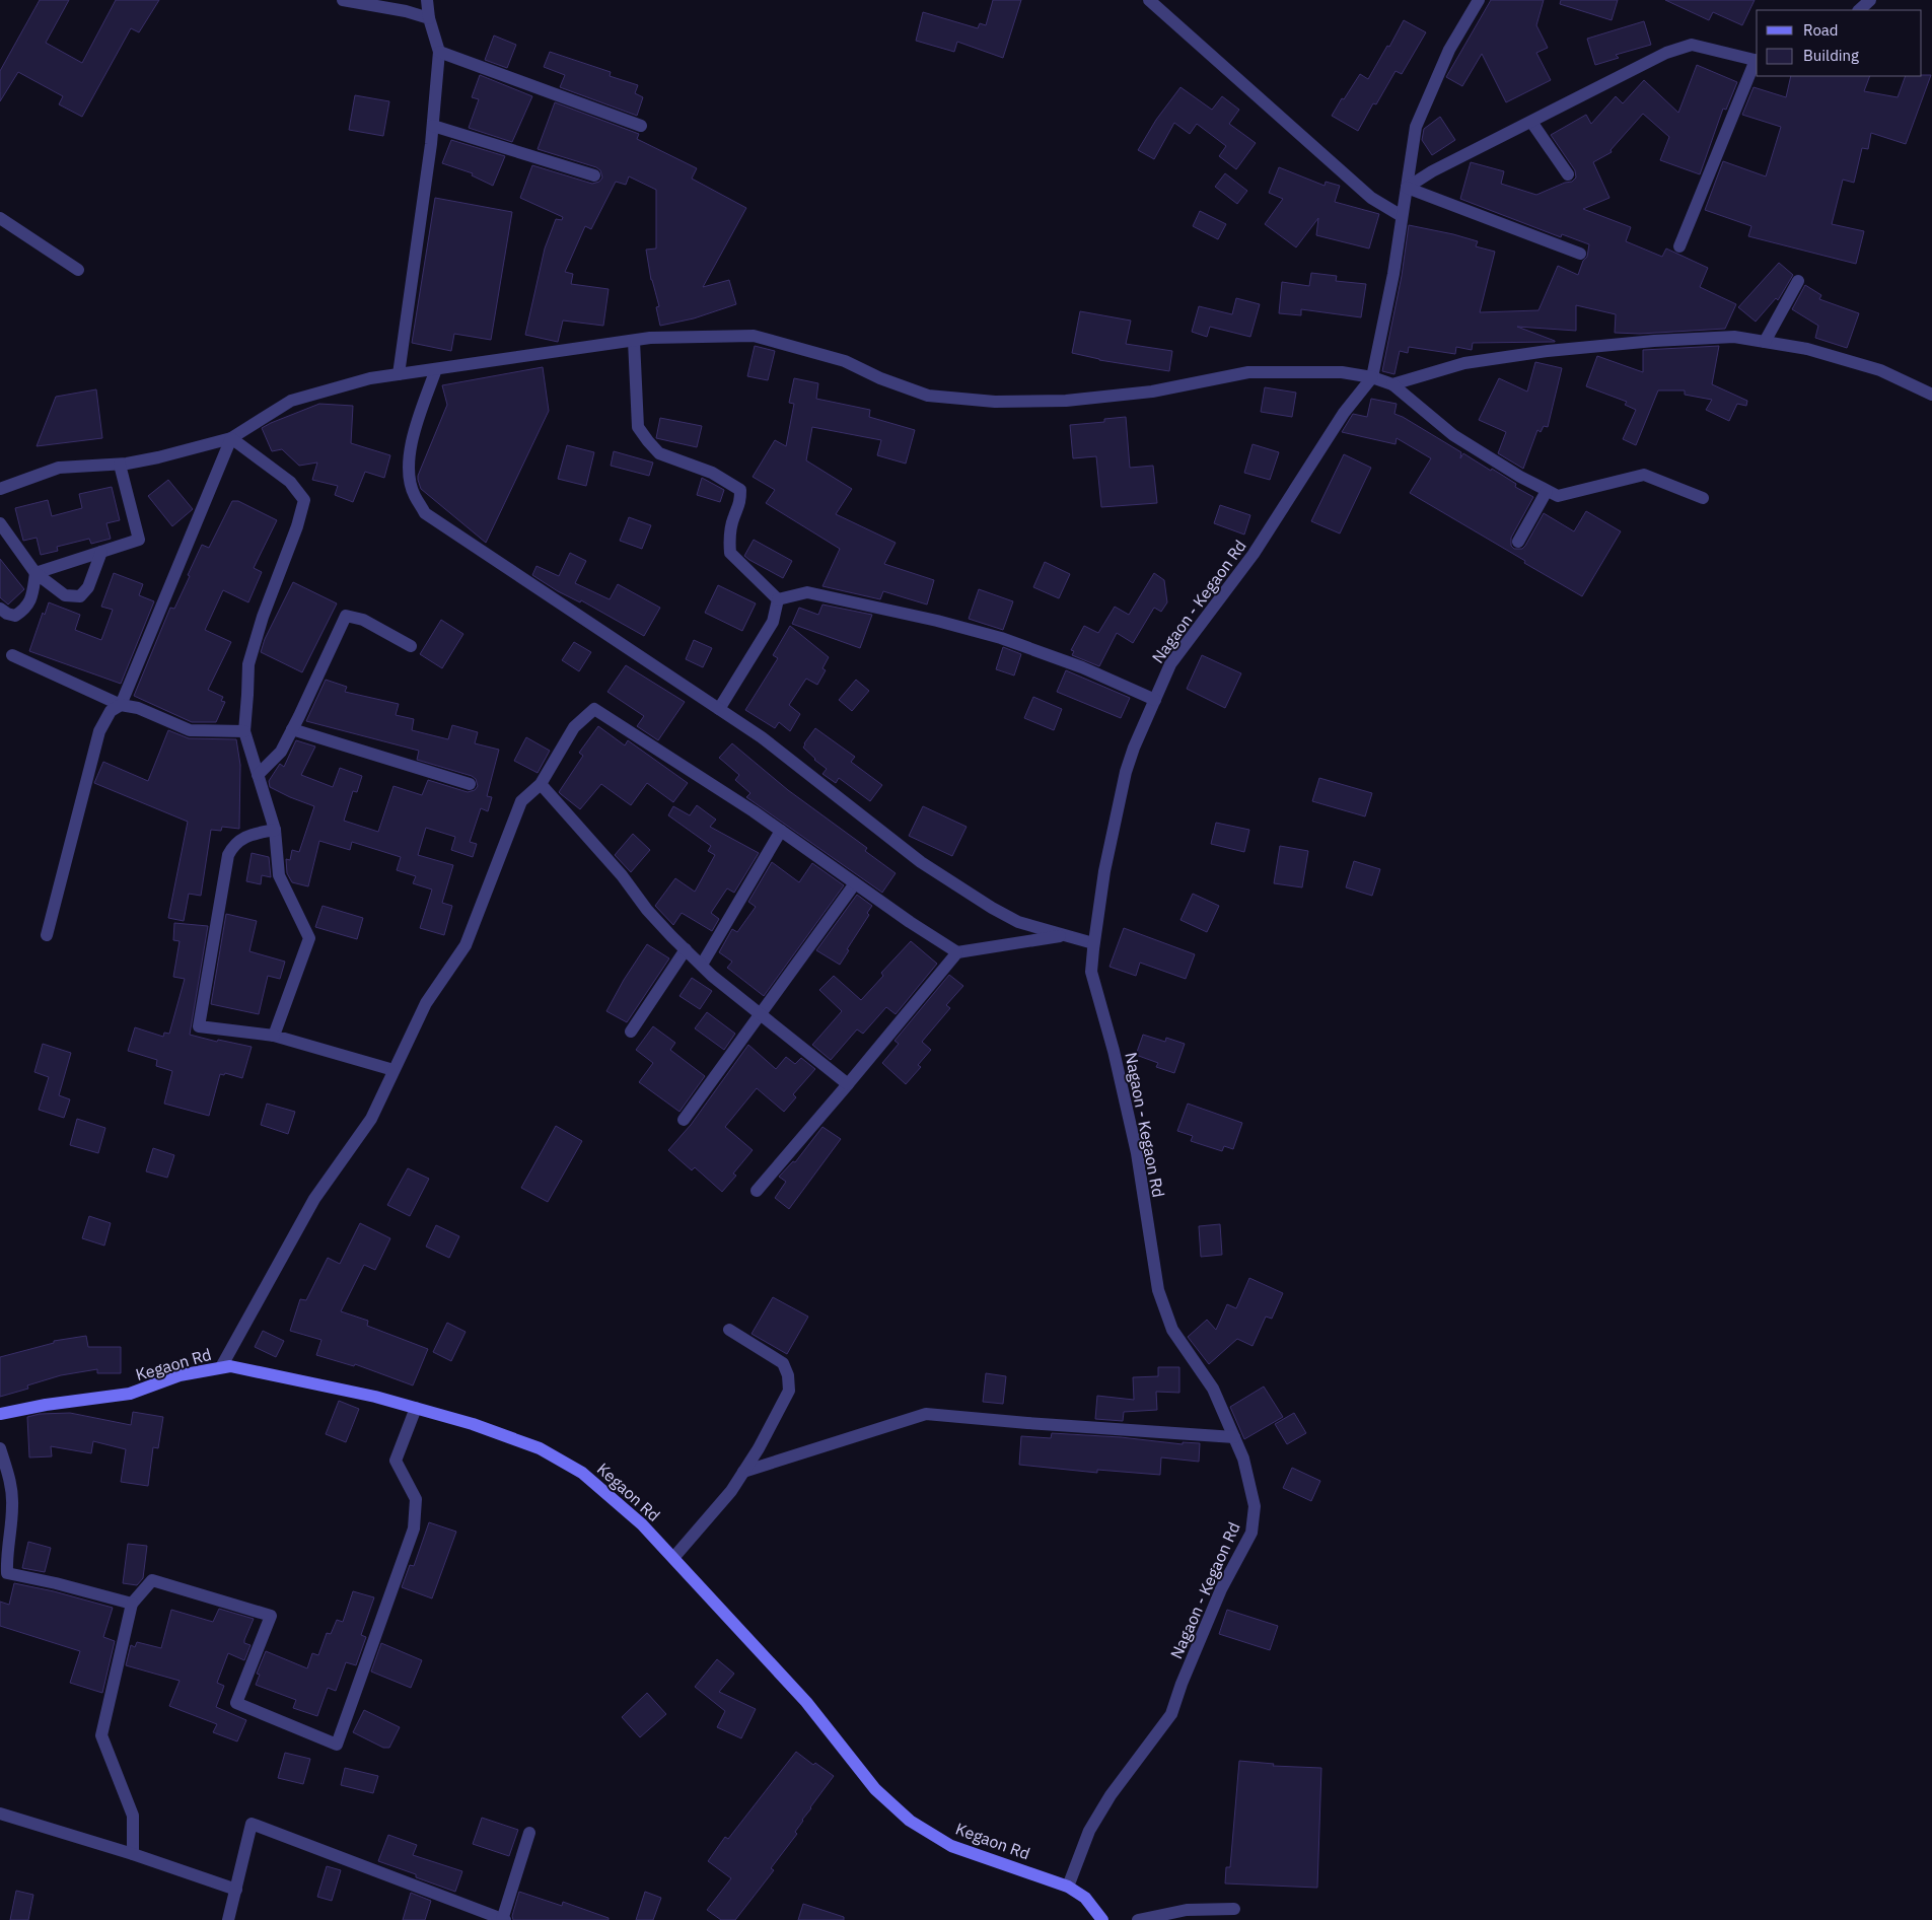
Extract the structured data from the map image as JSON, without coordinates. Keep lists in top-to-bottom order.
{
  "streets": {
    "street": ["Nagaon - Kegaon Rd", "Kegaon Rd"]
  },
  "crossings": [
    ["Nagaon - Kegaon Rd", "Kegaon Rd"]
  ],
  "legend": ["Road", "Building"]
}
